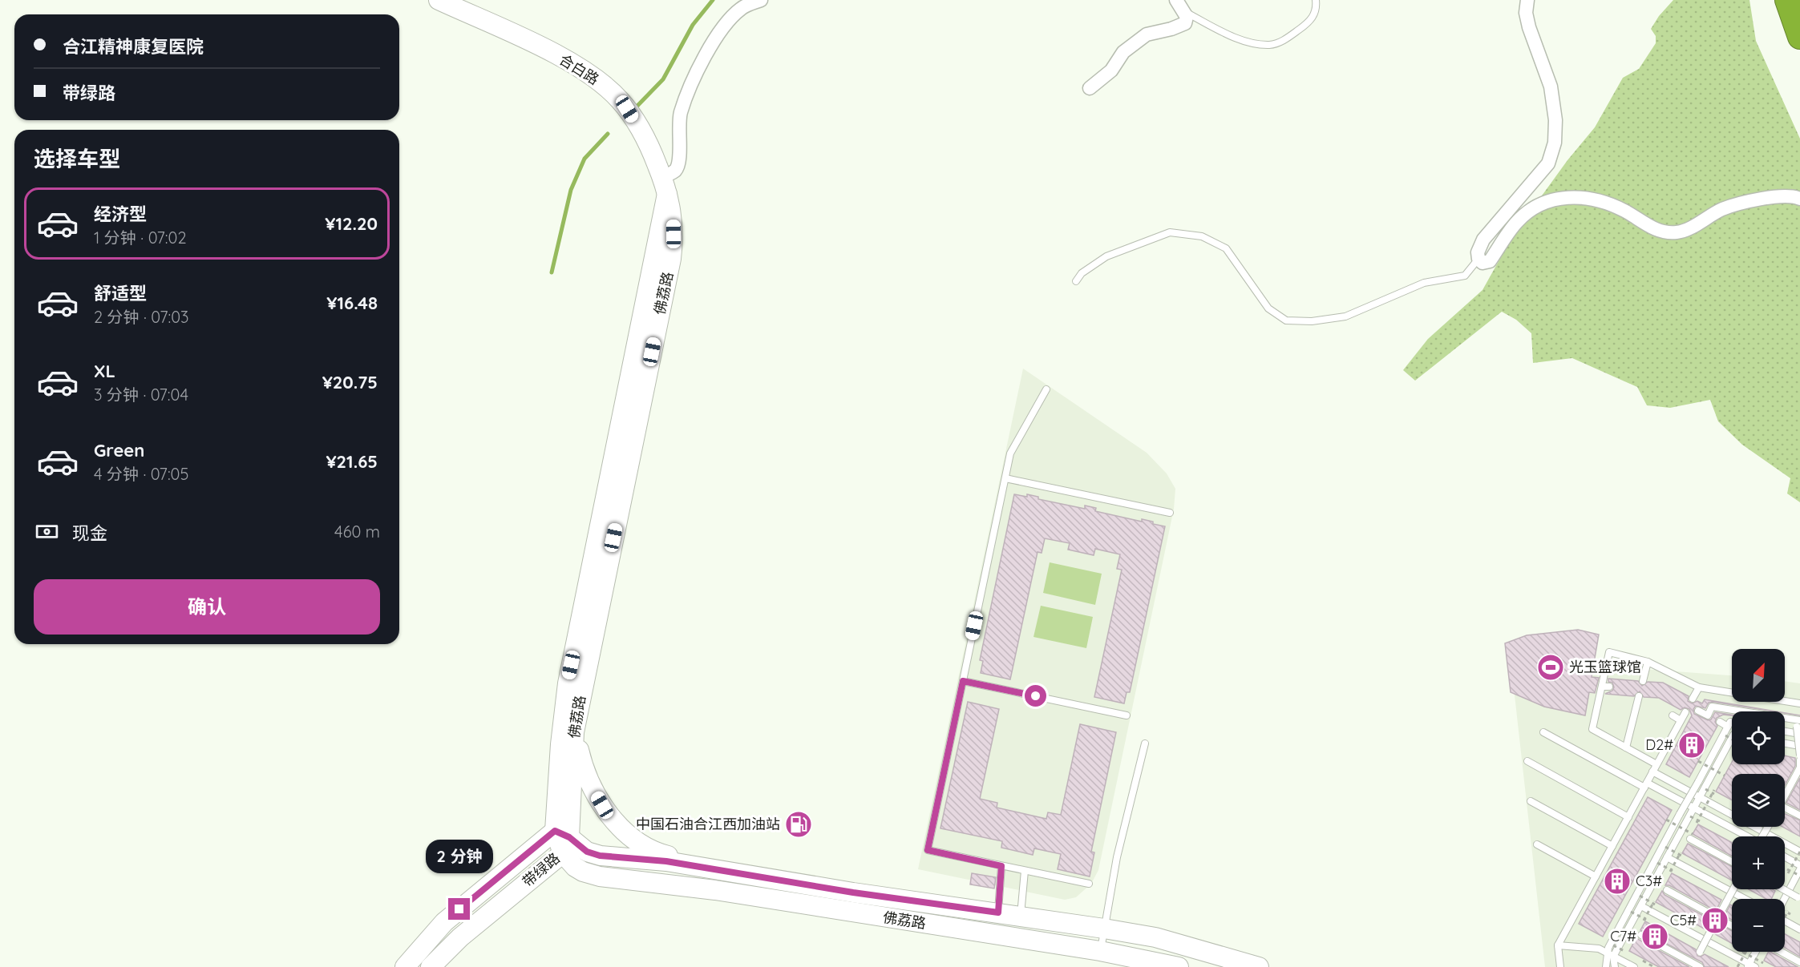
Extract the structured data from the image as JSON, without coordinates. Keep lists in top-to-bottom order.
{
  "streets": {
    "main road": ["合白路", "佛荔路", "带绿路"]
  },
  "crossings": [
    ["合白路", "佛荔路"],
    ["佛荔路", "带绿路"]
  ],
  "places": {
    "sports": ["光玉篮球馆"],
    "building": [
      "D2#",
      "C3#",
      "C5#",
      "C7#"
    ],
    "fuel station": ["中国石油合江西加油站"]
  },
  "north": "top right",
  "page": {
    "banner": ["合江精神康复医院", "带绿路"],
    "heading": "选择车型",
    "list": [
      {
        "name": "经济型",
        "note": "1 分钟 · 07:02",
        "value": "¥12.20"
      },
      {
        "name": "舒适型",
        "note": "2 分钟 · 07:03",
        "value": "¥16.48"
      },
      {
        "name": "XL",
        "note": "3 分钟 · 07:04",
        "value": "¥20.75"
      },
      {
        "name": "Green",
        "note": "4 分钟 · 07:05",
        "value": "¥21.65"
      }
    ],
    "pay": ["现金", "460 m"],
    "buttons": "确认",
    "map_buttons": ["+", "−"],
    "bubble": "2 分钟"
  }
}
